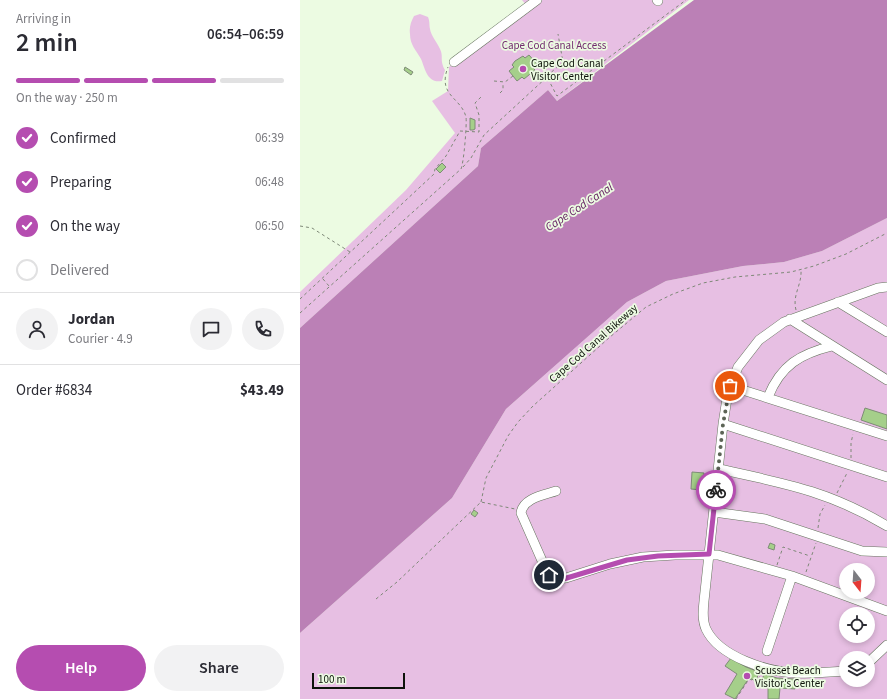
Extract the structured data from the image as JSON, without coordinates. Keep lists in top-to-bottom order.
{
  "streets": {
    "path": ["Cape Cod Canal Bikeway"]
  },
  "water": ["Cape Cod Canal"],
  "parks": ["Cape Cod Canal Access"],
  "places": ["Cape Cod Canal Visitor Center", "Scusset Beach Visitor's Center"],
  "scale_bar": "100 m",
  "north": "bottom",
  "page": {
    "heading": ["2 min", "Arriving in", "06:54–06:59"],
    "panel": [
      "Jordan",
      "Courier · 4.9",
      "Order #6834",
      "$43.49"
    ],
    "bar": "On the way · 250 m",
    "list": [
      ["Confirmed", "06:39"],
      ["Preparing", "06:48"],
      ["On the way", "06:50"],
      "Delivered"
    ],
    "buttons": ["Help", "Share"],
    "scale": "100 m"
  }
}
